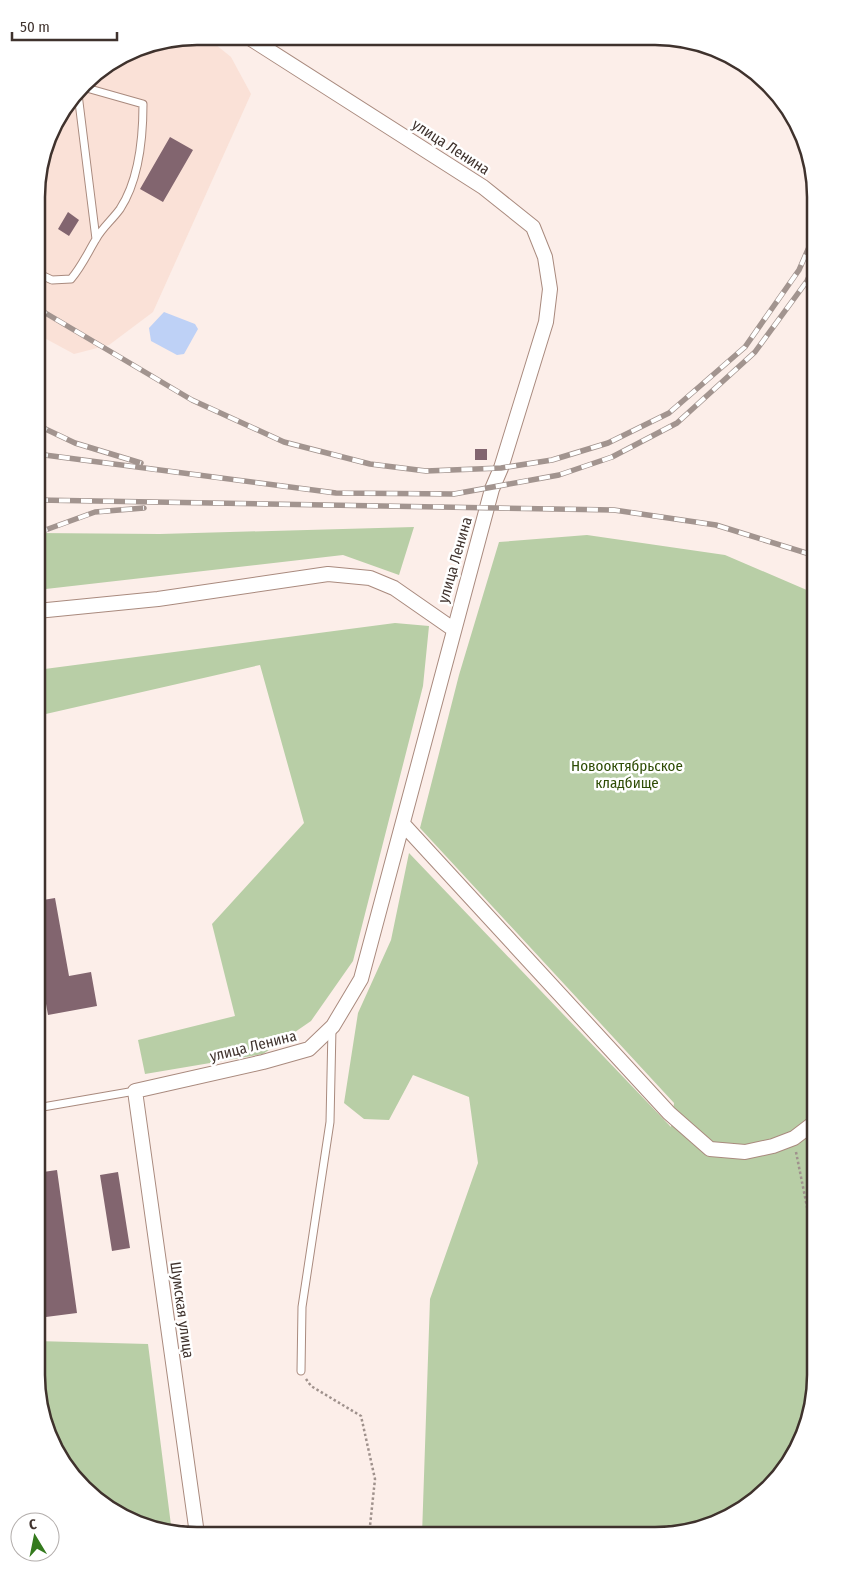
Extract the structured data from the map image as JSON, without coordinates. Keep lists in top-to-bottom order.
{
  "streets": {
    "street": ["улица Ленина", "Шумская улица"]
  },
  "crossings": [
    ["улица Ленина", "Шумская улица"]
  ],
  "parks": ["Новооктябрьское кладбище"],
  "scale_bar": "50 m",
  "north": "top"
}
